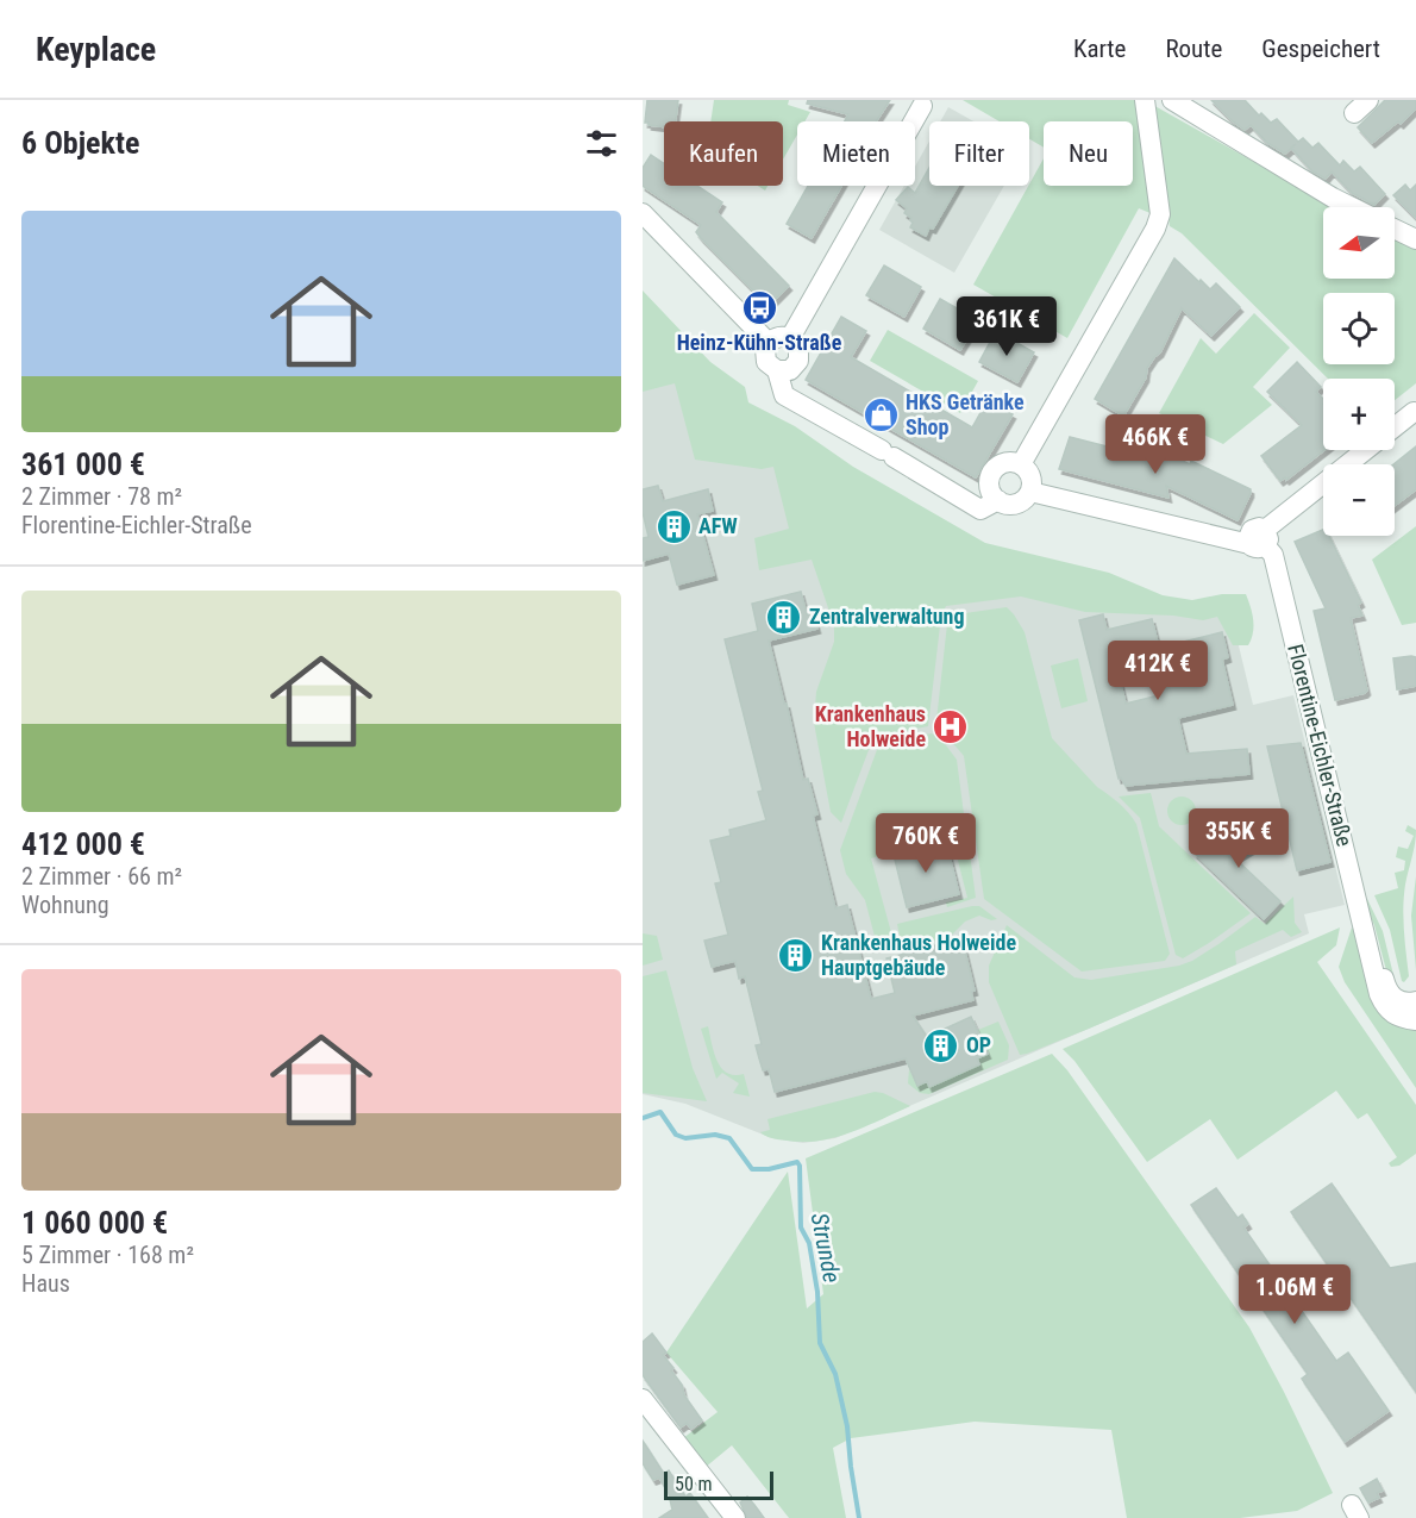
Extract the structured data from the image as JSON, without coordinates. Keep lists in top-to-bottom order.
{
  "streets": {
    "street": ["Florentine-Eichler-Straße"]
  },
  "water": ["Strunde"],
  "places": {
    "bus stop": ["Heinz-Kühn-Straße"],
    "shop": ["HKS Getränke Shop"],
    "building": [
      "AFW",
      "Zentralverwaltung",
      "Krankenhaus Holweide Hauptgebäude",
      "OP"
    ],
    "hospital": ["Krankenhaus Holweide"]
  },
  "scale_bar": "50 m",
  "north": "left",
  "page": {
    "header": "Keyplace",
    "nav": ["Karte", "Route", "Gespeichert"],
    "heading": "6 Objekte",
    "chip": [
      "Kaufen",
      "Mieten",
      "Filter",
      "Neu"
    ],
    "list": [
      {
        "name": "361 000 €",
        "note": "2 Zimmer · 78 m² · Florentine-Eichler-Straße"
      },
      {
        "name": "412 000 €",
        "note": "2 Zimmer · 66 m² · Wohnung"
      },
      {
        "name": "1 060 000 €",
        "note": "5 Zimmer · 168 m² · Haus"
      }
    ],
    "map_buttons": ["+", "−"],
    "price": [
      "361K €",
      "466K €",
      "412K €",
      "355K €",
      "760K €",
      "1.06M €"
    ],
    "scale": "50 m"
  }
}
